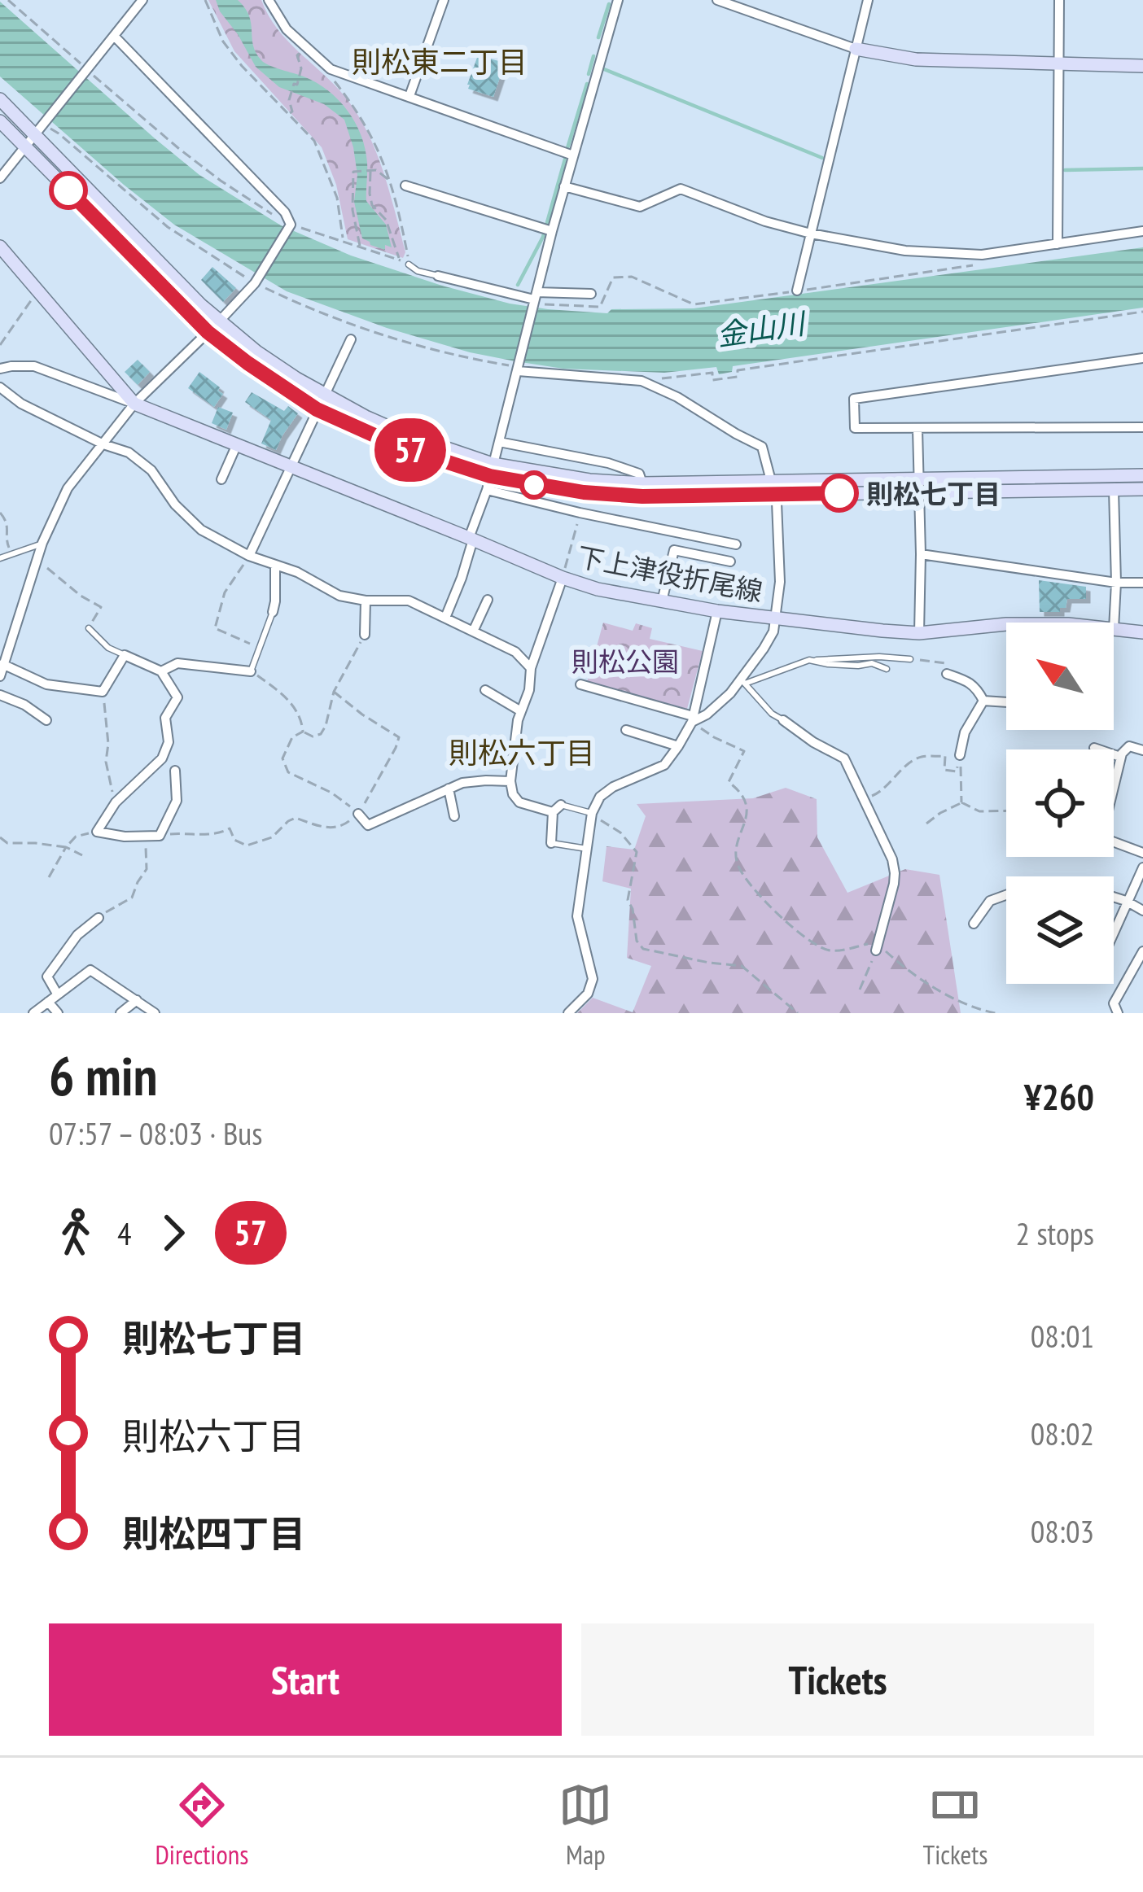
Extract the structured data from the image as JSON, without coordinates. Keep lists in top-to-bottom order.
{
  "streets": {
    "street": ["下上津役折尾線"]
  },
  "districts": ["則松東二丁目", "則松六丁目"],
  "water": ["金山川"],
  "parks": ["則松公園"],
  "places": ["則松七丁目"],
  "lines": ["bus line 57"],
  "north": "top left",
  "page": {
    "on_map": "57",
    "heading": ["6 min", "07:57 – 08:03 · Bus", "¥260"],
    "legs": ["4", "57", "2 stops"],
    "list": [
      {
        "name": "則松七丁目",
        "value": "08:01"
      },
      {
        "name": "則松六丁目",
        "value": "08:02"
      },
      {
        "name": "則松四丁目",
        "value": "08:03"
      }
    ],
    "buttons": ["Start", "Tickets"],
    "tabs": ["Directions", "Map", "Tickets"]
  }
}
